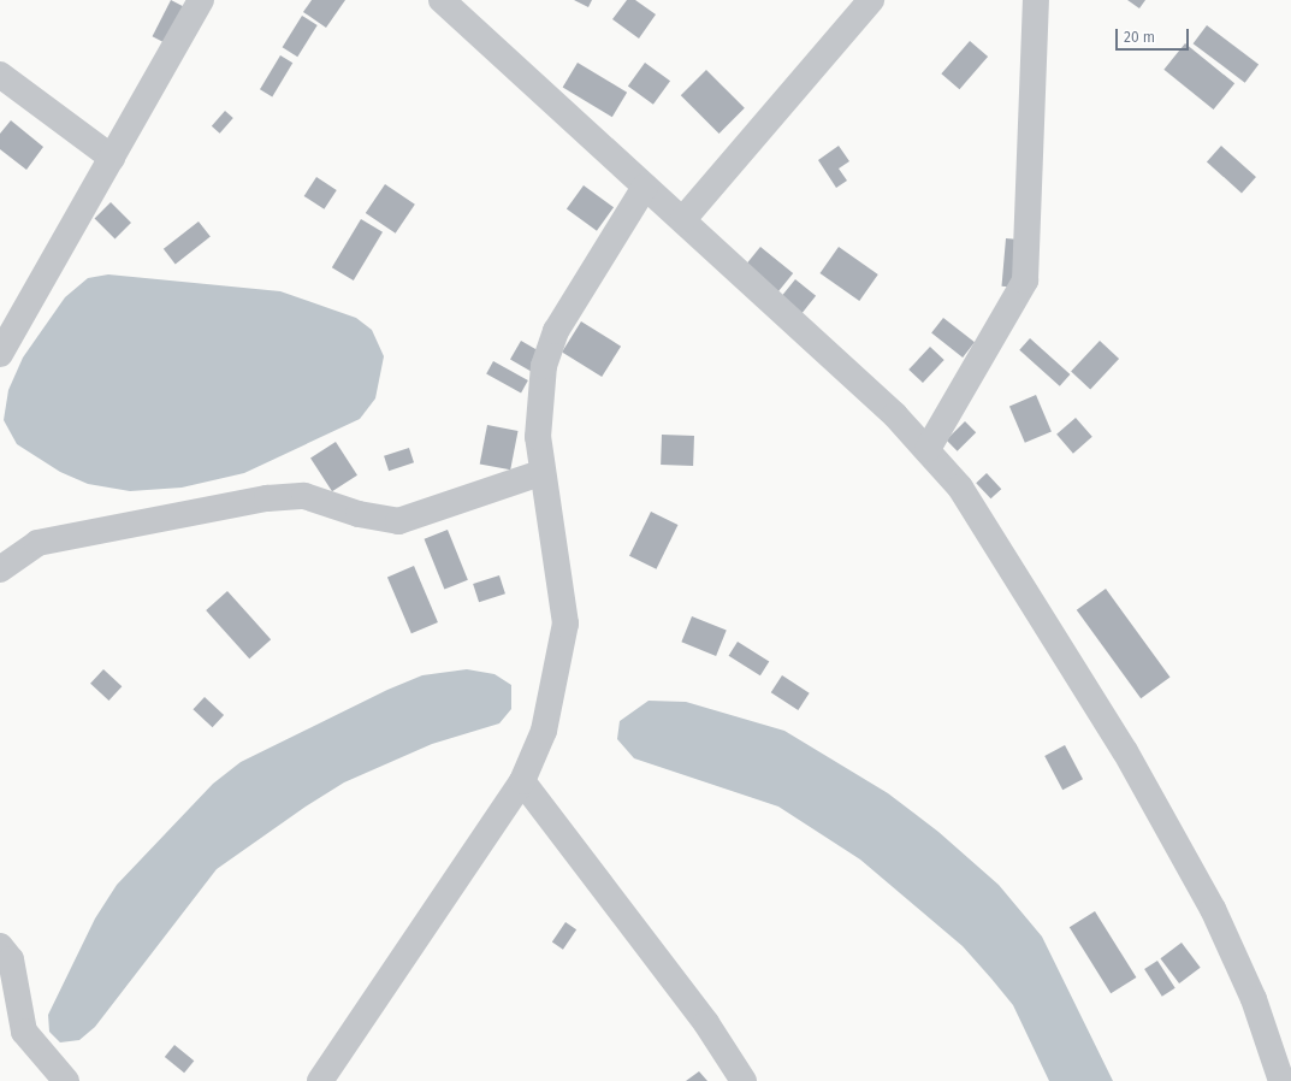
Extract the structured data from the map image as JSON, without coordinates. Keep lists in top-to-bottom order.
{
  "scale_bar": "20 m"
}
